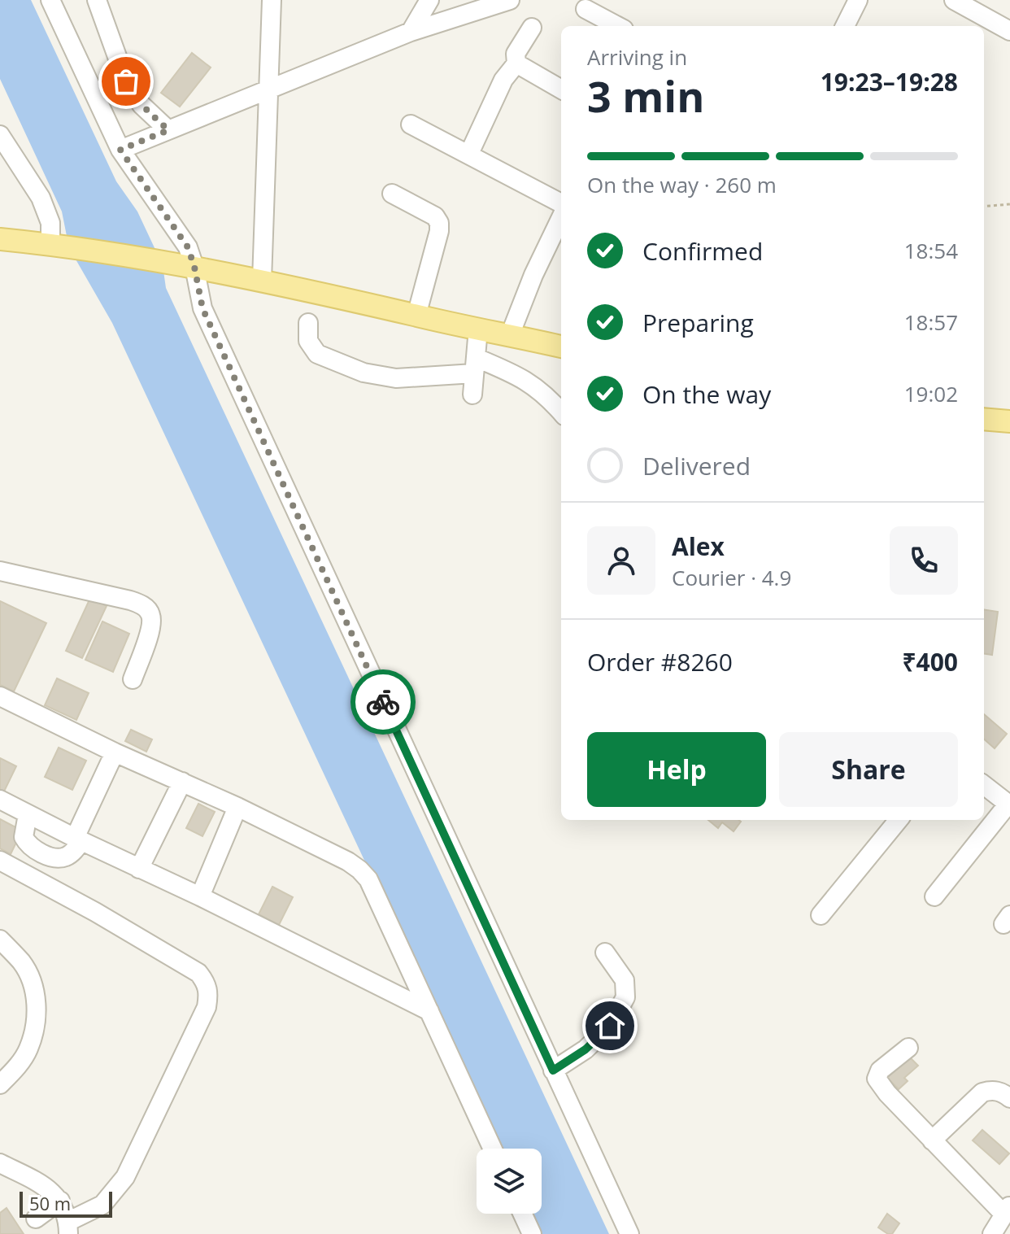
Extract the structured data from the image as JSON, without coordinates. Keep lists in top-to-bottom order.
{
  "scale_bar": "50 m",
  "page": {
    "heading": ["3 min", "Arriving in", "19:23–19:28"],
    "panel": [
      "Alex",
      "Courier · 4.9",
      "Order #8260",
      "₹400"
    ],
    "bar": "On the way · 260 m",
    "list": [
      ["Confirmed", "18:54"],
      ["Preparing", "18:57"],
      ["On the way", "19:02"],
      "Delivered"
    ],
    "buttons": ["Help", "Share"],
    "scale": "50 m"
  }
}
